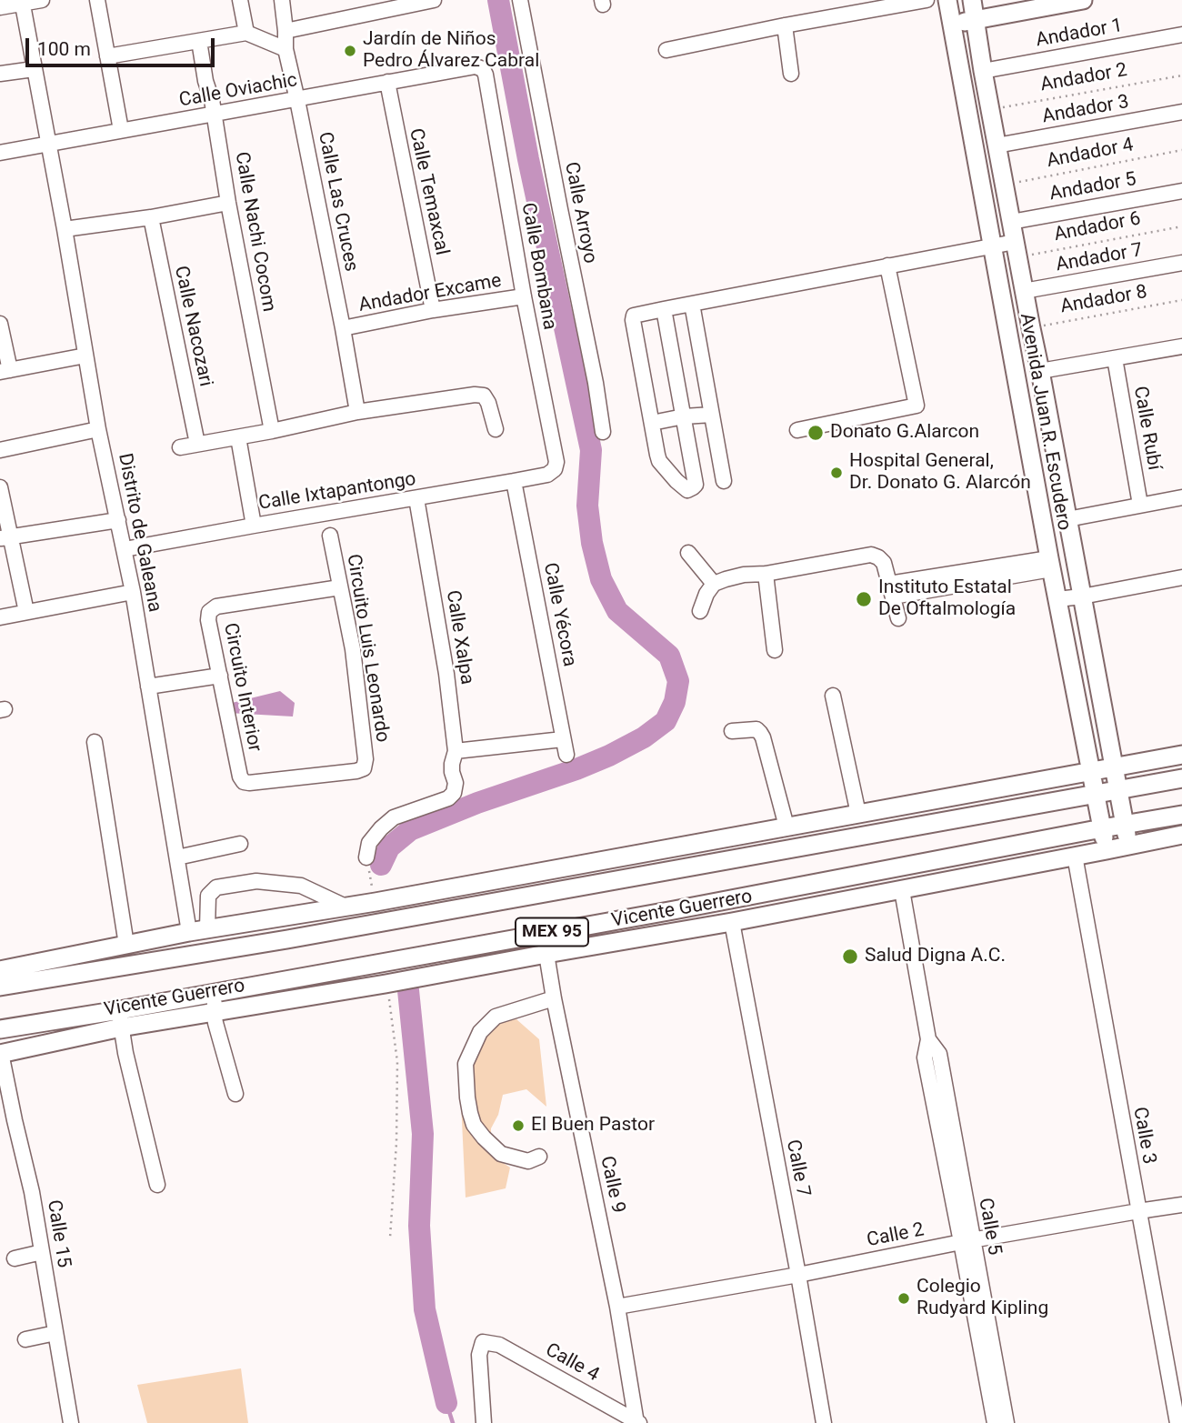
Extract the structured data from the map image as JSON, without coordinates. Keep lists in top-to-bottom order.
{
  "streets": {
    "main road": ["Avenida Juan R. Escudero", "Vicente Guerrero", "MEX 95"],
    "street": [
      "Andador 1",
      "Calle Oviachic",
      "Andador 3",
      "Andador 5",
      "Calle Temaxcal",
      "Calle Las Cruces",
      "Calle Arroyo",
      "Calle Nachi Cocom",
      "Andador 7",
      "Calle Bombana",
      "Andador Excame",
      "Calle Nacozari",
      "Calle Rubí",
      "Calle Ixtapantongo",
      "Distrito de Galeana",
      "Calle Yécora",
      "Calle Xalpa",
      "Circuito Luis Leonardo",
      "Circuito Interior",
      "Calle 3",
      "Calle 7",
      "Calle 9",
      "Calle 5",
      "Calle 15",
      "Calle 2",
      "Calle 4"
    ],
    "path": [
      "Andador 2",
      "Andador 4",
      "Andador 6",
      "Andador 8"
    ]
  },
  "crossings": [
    ["Andador 1", "Avenida Juan R. Escudero"],
    ["Andador 2", "Avenida Juan R. Escudero"],
    ["Calle Oviachic", "Calle Temaxcal"],
    ["Calle Oviachic", "Calle Las Cruces"],
    ["Calle Oviachic", "Calle Nachi Cocom"],
    ["Calle Oviachic", "Calle Bombana"],
    ["Calle Oviachic", "Distrito de Galeana"],
    ["Andador 3", "Avenida Juan R. Escudero"],
    ["Andador 4", "Avenida Juan R. Escudero"],
    ["Andador 5", "Avenida Juan R. Escudero"],
    ["Calle Temaxcal", "Andador Excame"],
    ["Calle Las Cruces", "Andador Excame"],
    ["Andador 6", "Avenida Juan R. Escudero"],
    ["Andador 7", "Avenida Juan R. Escudero"],
    ["Calle Bombana", "Andador Excame"],
    ["Calle Bombana", "Calle Ixtapantongo"],
    ["Andador 8", "Avenida Juan R. Escudero"],
    ["Avenida Juan R. Escudero", "Vicente Guerrero"],
    ["Avenida Juan R. Escudero", "MEX 95"],
    ["Calle Ixtapantongo", "Distrito de Galeana"],
    ["Calle Ixtapantongo", "Calle Yécora"],
    ["Calle Ixtapantongo", "Calle Xalpa"],
    ["Circuito Luis Leonardo", "Circuito Interior"],
    ["Vicente Guerrero", "MEX 95"],
    ["Vicente Guerrero", "Calle 3"],
    ["Vicente Guerrero", "Calle 7"],
    ["Vicente Guerrero", "Calle 9"],
    ["Vicente Guerrero", "Calle 5"],
    ["Vicente Guerrero", "Calle 15"],
    ["Calle 3", "Calle 2"],
    ["Calle 7", "Calle 2"],
    ["Calle 9", "Calle 2"],
    ["Calle 9", "Calle 4"],
    ["Calle 5", "Calle 2"]
  ],
  "places": [
    "Jardín de Niños Pedro Álvarez Cabral",
    "Donato G.Alarcon",
    "Hospital General, Dr. Donato G. Alarcón",
    "Instituto Estatal De Oftalmología",
    "Salud Digna A.C.",
    "El Buen Pastor",
    "Colegio Rudyard Kipling"
  ],
  "scale_bar": "100 m"
}
